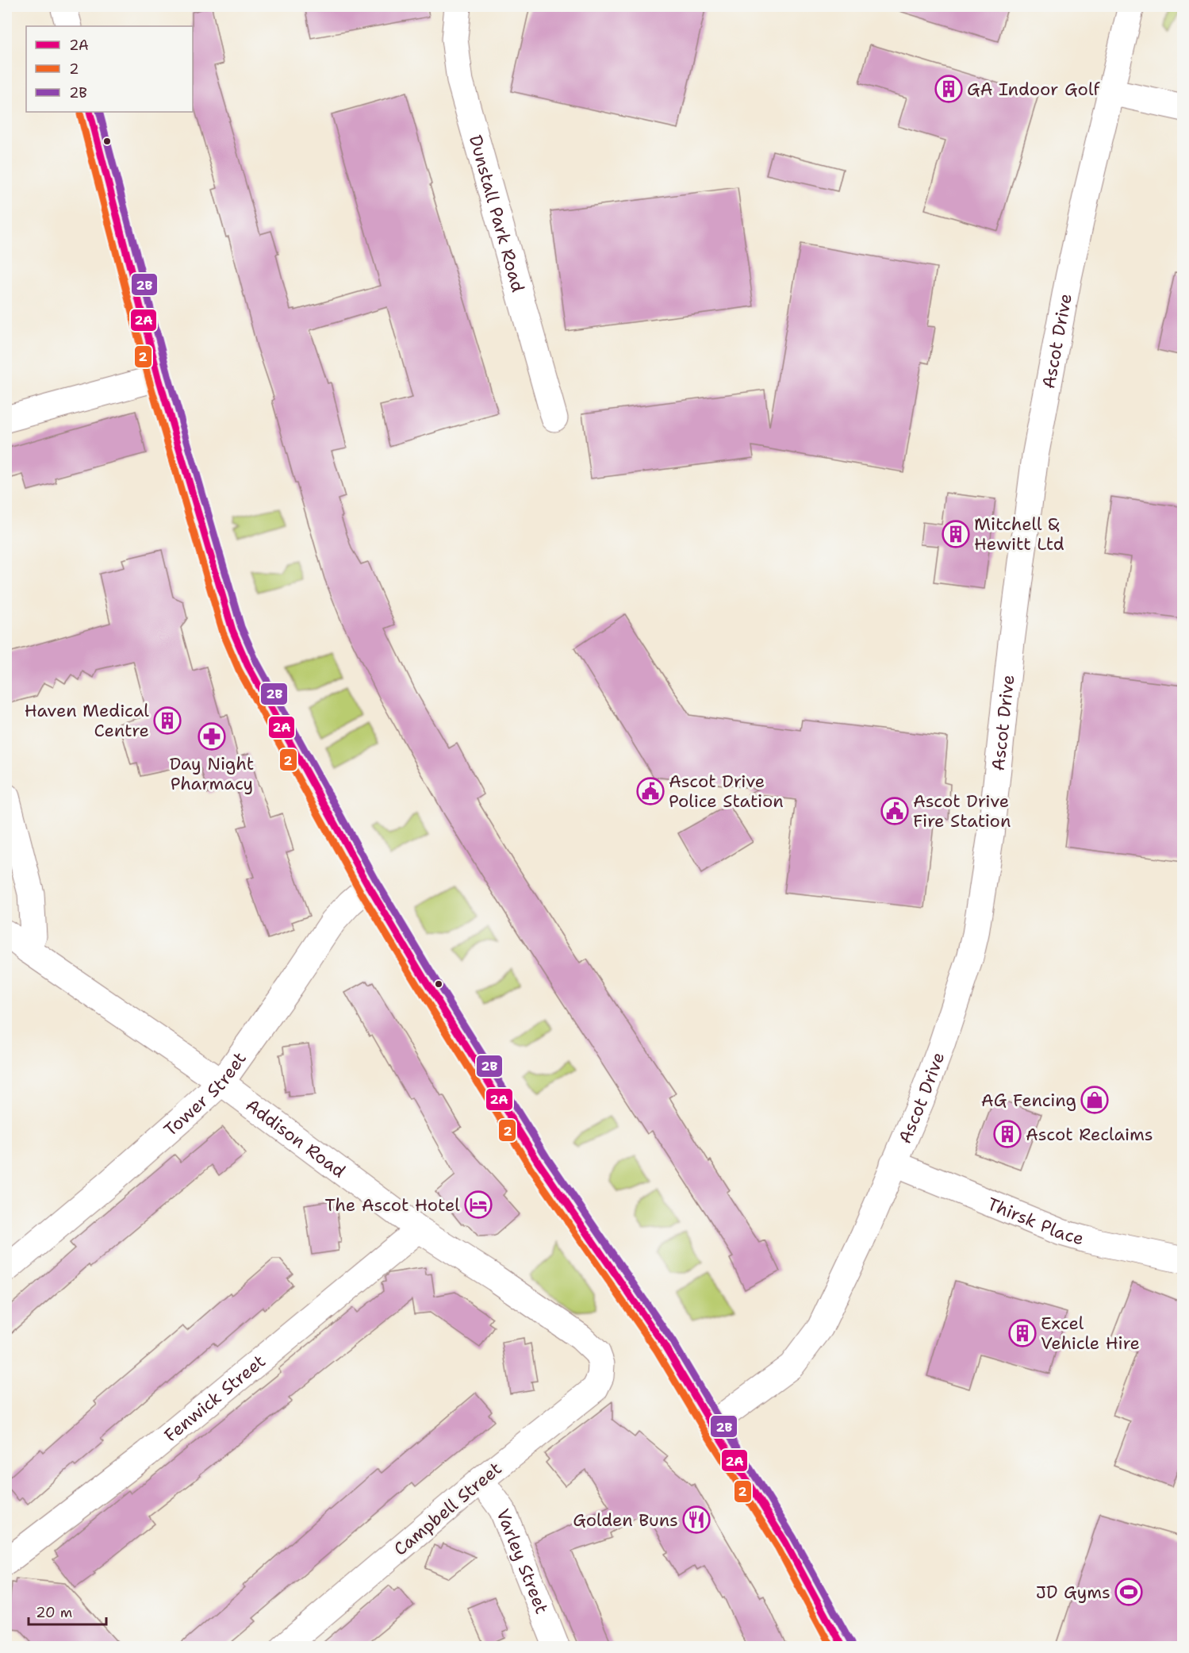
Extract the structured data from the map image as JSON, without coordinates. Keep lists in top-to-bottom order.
{
  "streets": {
    "street": [
      "Dunstall Park Road",
      "Ascot Drive",
      "Tower Street",
      "Addison Road",
      "Thirsk Place",
      "Fenwick Street",
      "Campbell Street",
      "Varley Street"
    ]
  },
  "crossings": [
    ["Ascot Drive", "Thirsk Place"],
    ["Tower Street", "Addison Road"],
    ["Addison Road", "Fenwick Street"],
    ["Addison Road", "Campbell Street"],
    ["Campbell Street", "Varley Street"]
  ],
  "places": {
    "building": [
      "GA Indoor Golf",
      "Mitchell & Hewitt Ltd",
      "Haven Medical Centre",
      "Ascot Reclaims",
      "Excel Vehicle Hire"
    ],
    "pharmacy": ["Day Night Pharmacy"],
    "public building": ["Ascot Drive Police Station", "Ascot Drive Fire Station"],
    "shop": ["AG Fencing"],
    "hotel": ["The Ascot Hotel"],
    "restaurant": ["Golden Buns"],
    "sports": ["JD Gyms"]
  },
  "lines": ["transit line 2A", "transit line 2B", "transit line 2"],
  "legend": ["2A", "2", "2B"],
  "scale_bar": "20 m"
}
